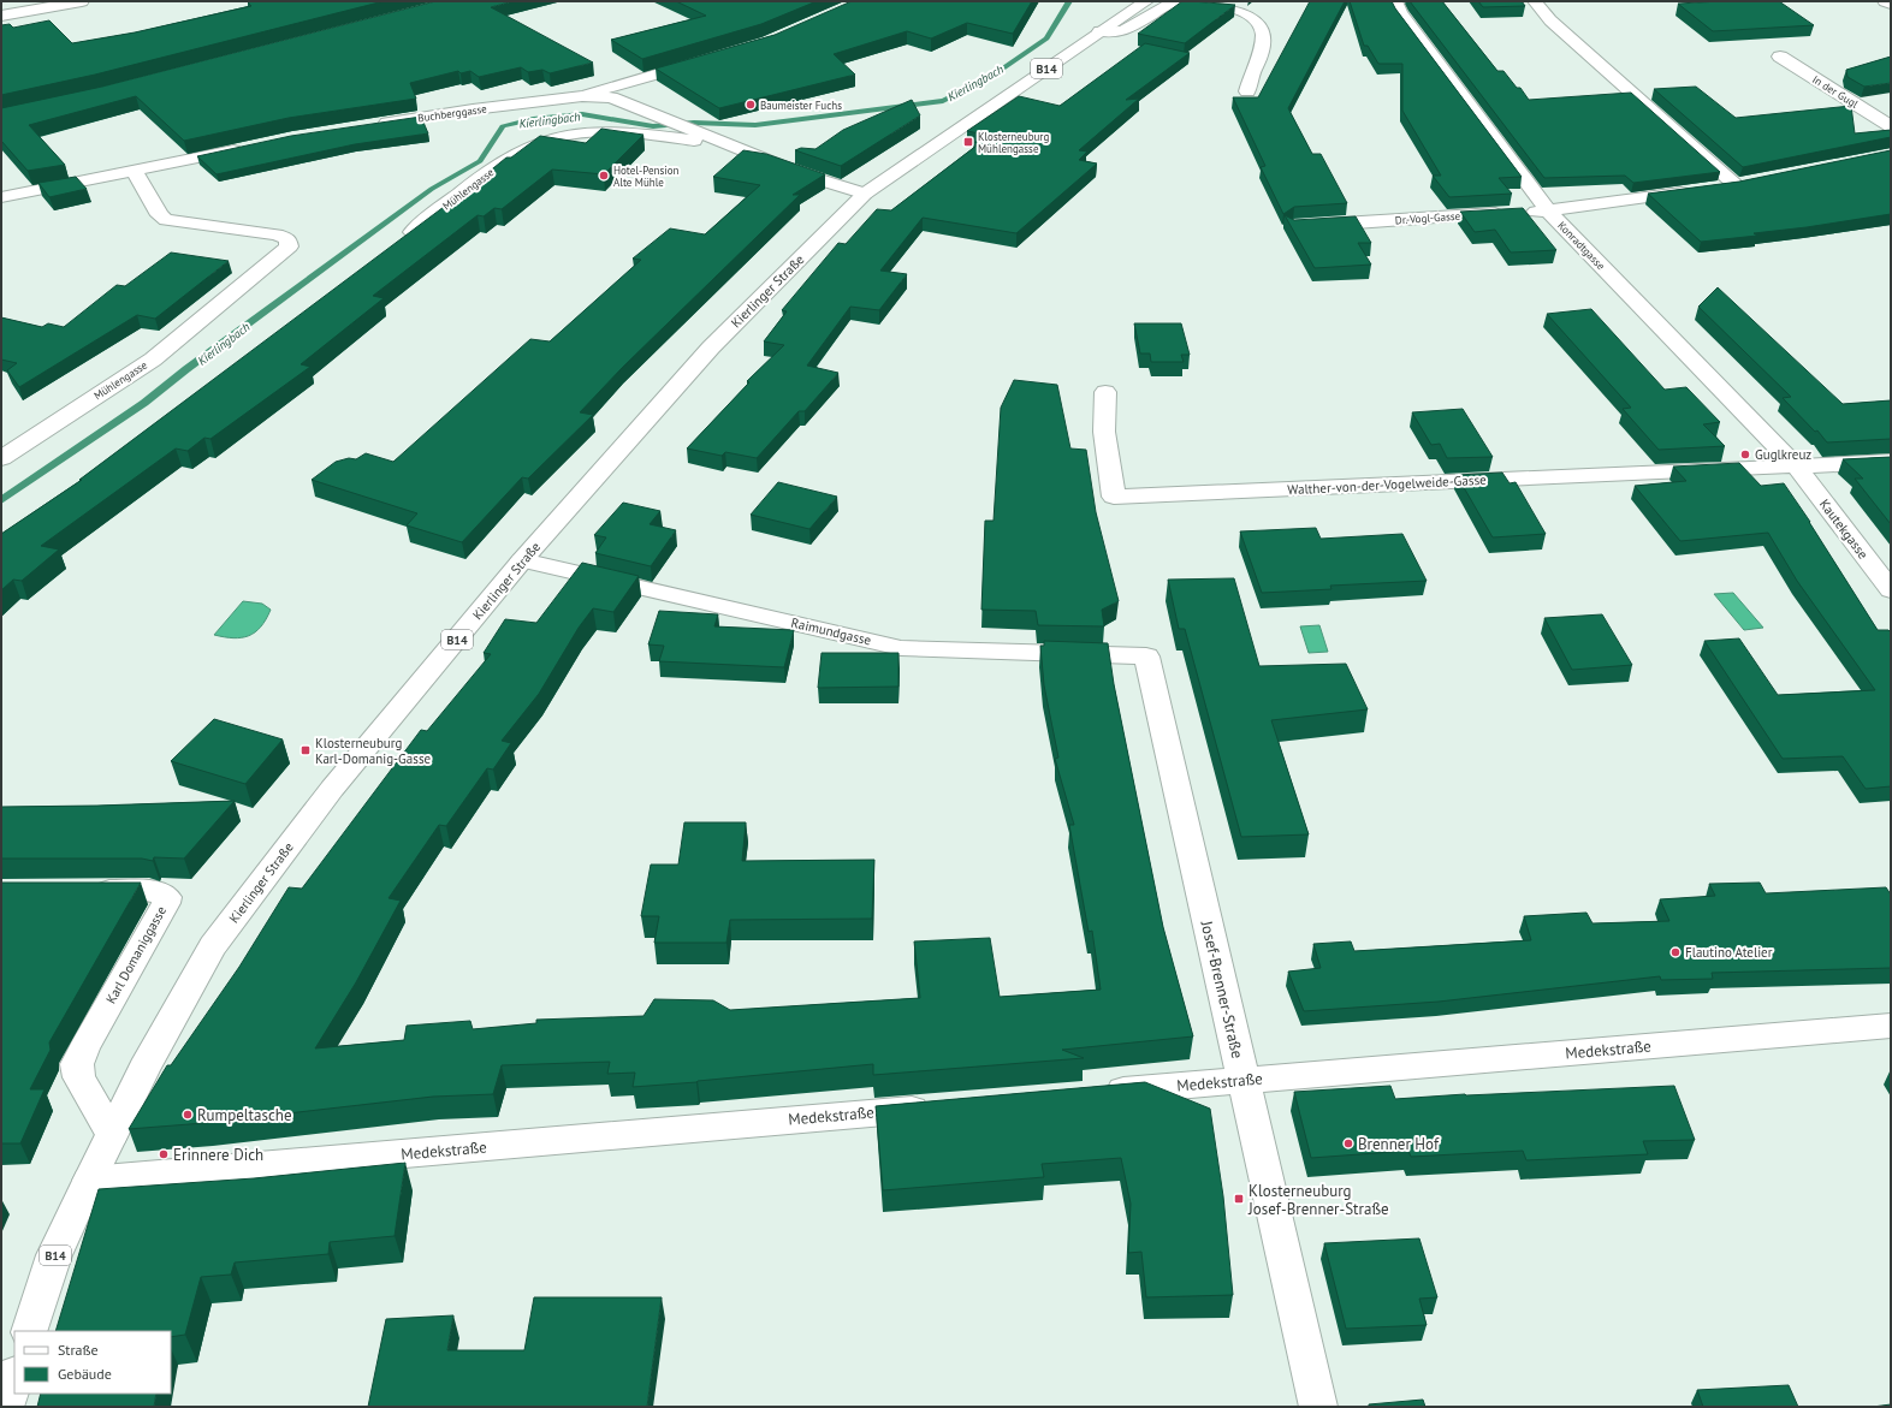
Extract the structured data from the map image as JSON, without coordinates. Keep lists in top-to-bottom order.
{
  "streets": {
    "street": [
      "B14",
      "In der Gugl",
      "Buchberggasse",
      "Mühlengasse",
      "Dr.-Vogl-Gasse",
      "Konradtgasse",
      "Kierlinger Straße",
      "Walther-von-der-Vogelweide-Gasse",
      "Kautekgasse",
      "Raimundgasse",
      "Karl Domaniggasse",
      "Josef-Brenner-Straße",
      "Medekstraße"
    ]
  },
  "crossings": [
    ["Buchberggasse", "Mühlengasse"],
    ["Buchberggasse", "Kierlinger Straße"],
    ["Dr.-Vogl-Gasse", "Konradtgasse"],
    ["Konradtgasse", "Walther-von-der-Vogelweide-Gasse"],
    ["Konradtgasse", "Kautekgasse"],
    ["Kierlinger Straße", "Raimundgasse"],
    ["Kierlinger Straße", "Karl Domaniggasse"],
    ["Kierlinger Straße", "Medekstraße"],
    ["Walther-von-der-Vogelweide-Gasse", "Kautekgasse"],
    ["Raimundgasse", "Josef-Brenner-Straße"],
    ["Josef-Brenner-Straße", "Medekstraße"]
  ],
  "water": ["Kierlingbach"],
  "places": {
    "other": [
      "Baumeister Fuchs",
      "Hotel-Pension Alte Mühle",
      "Guglkreuz",
      "Flautino Atelier",
      "Rumpeltasche",
      "Brenner Hof",
      "Erinnere Dich"
    ],
    "transit": ["Klosterneuburg Mühlengasse", "Klosterneuburg Karl-Domanig-Gasse", "Klosterneuburg Josef-Brenner-Straße"]
  },
  "legend": ["Straße", "Gebäude"]
}
